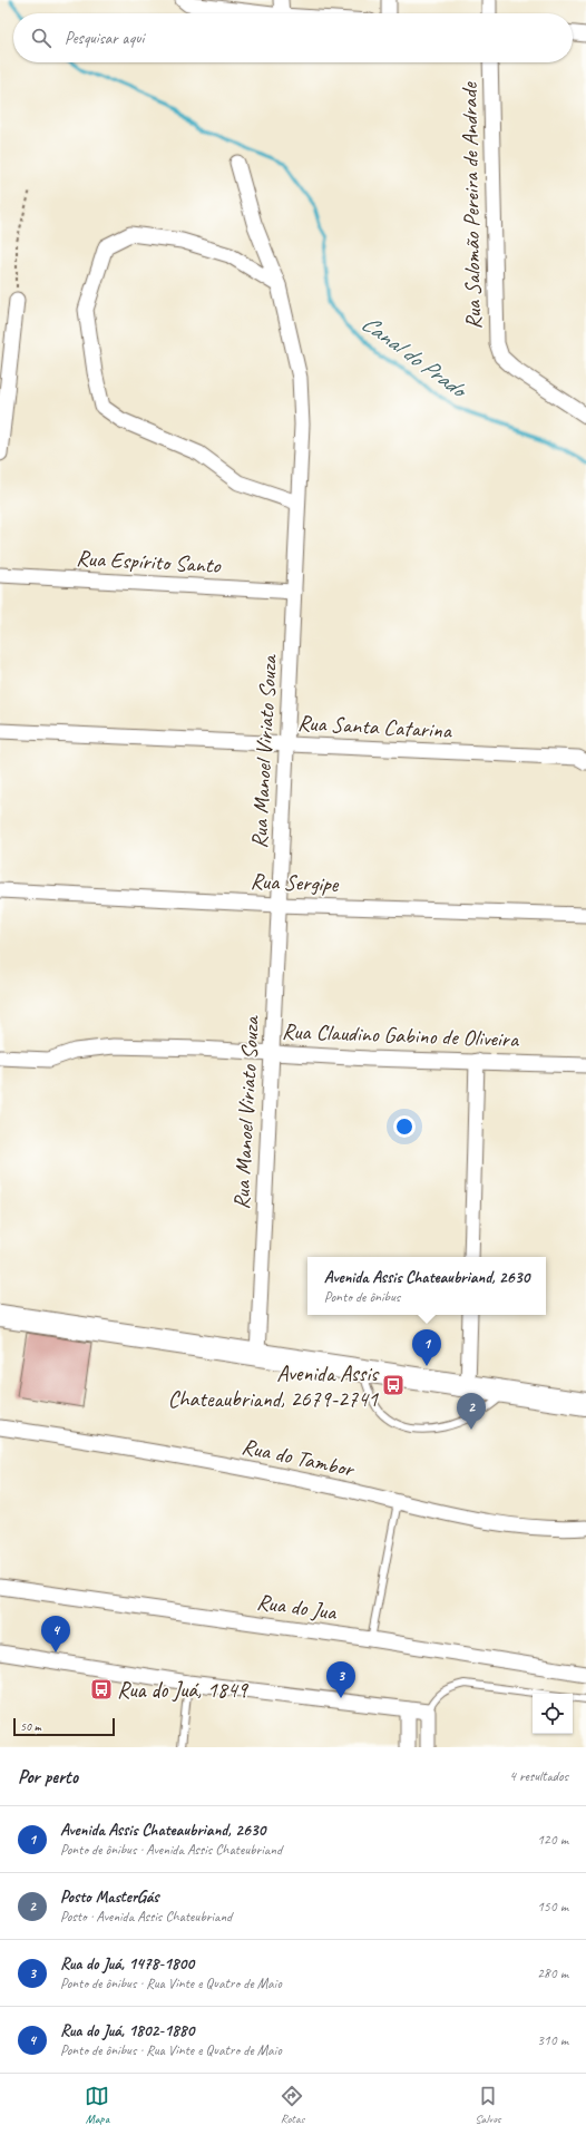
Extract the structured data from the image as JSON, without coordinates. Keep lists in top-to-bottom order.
{
  "streets": {
    "street": [
      "Rua Salomão Pereira de Andrade",
      "Rua Espírito Santo",
      "Rua Santa Catarina",
      "Rua Manoel Viriato Souza",
      "Rua Sergipe",
      "Rua Claudino Gabino de Oliveira",
      "Rua do Tambor",
      "Rua do Jua"
    ]
  },
  "crossings": [
    ["Rua Espírito Santo", "Rua Manoel Viriato Souza"],
    ["Rua Santa Catarina", "Rua Manoel Viriato Souza"],
    ["Rua Manoel Viriato Souza", "Rua Sergipe"],
    ["Rua Manoel Viriato Souza", "Rua Claudino Gabino de Oliveira"]
  ],
  "water": ["Canal do Prado"],
  "places": {
    "bus stop": ["Avenida Assis Chateaubriand, 2679-2741", "Rua do Juá, 1849"]
  },
  "scale_bar": "50 m",
  "page": {
    "search": "Pesquisar aqui",
    "popup": ["Avenida Assis Chateaubriand, 2630", "Ponto de ônibus"],
    "pins": [
      "1",
      "2",
      "4",
      "3"
    ],
    "scale": "50 m",
    "heading": ["Por perto", "4 resultados"],
    "list": [
      {
        "mark": "1",
        "name": "Avenida Assis Chateaubriand, 2630",
        "note": "Ponto de ônibus · Avenida Assis Chateubriand",
        "value": "120 m"
      },
      {
        "mark": "2",
        "name": "Posto MasterGás",
        "note": "Posto · Avenida Assis Chateubriand",
        "value": "150 m"
      },
      {
        "mark": "3",
        "name": "Rua do Juá, 1478-1800",
        "note": "Ponto de ônibus · Rua Vinte e Quatro de Maio",
        "value": "280 m"
      },
      {
        "mark": "4",
        "name": "Rua do Juá, 1802-1880",
        "note": "Ponto de ônibus · Rua Vinte e Quatro de Maio",
        "value": "310 m"
      }
    ],
    "nav": ["Mapa", "Rotas", "Salvos"]
  }
}
